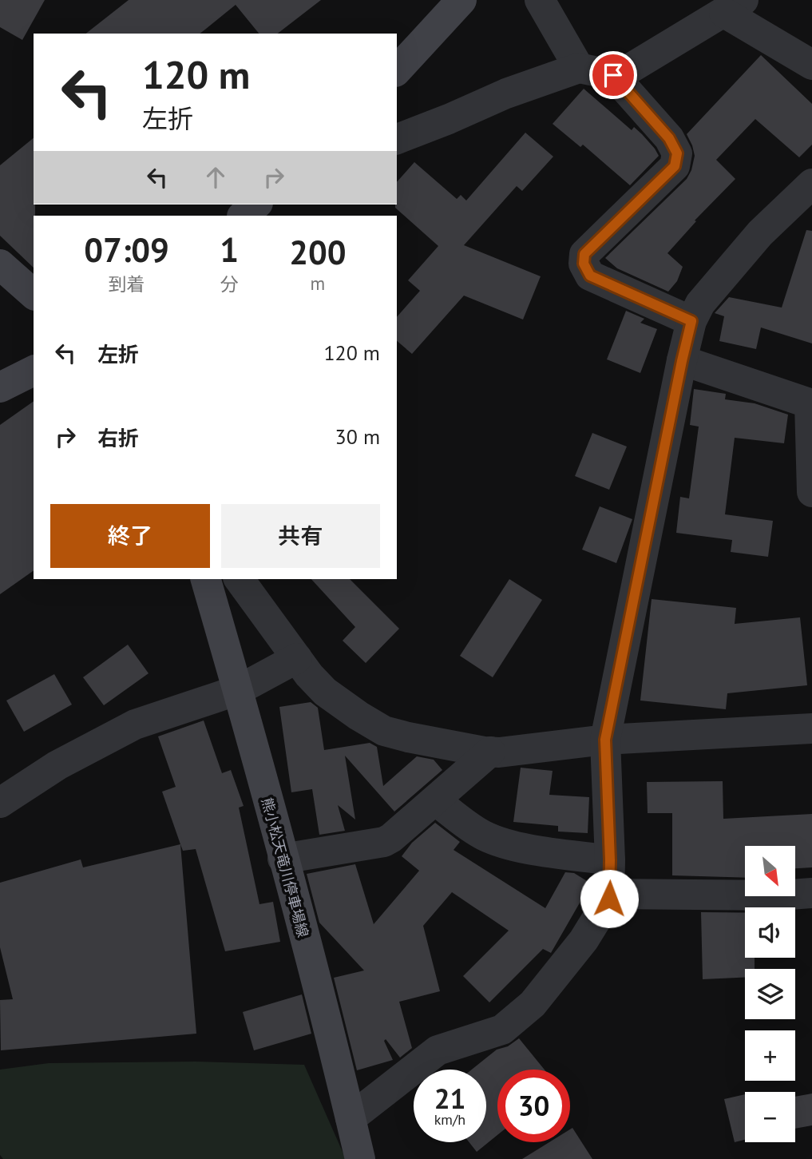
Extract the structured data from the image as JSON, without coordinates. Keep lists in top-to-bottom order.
{
  "streets": {
    "main road": ["熊小松天竜川停車場線"]
  },
  "north": "bottom right",
  "page": {
    "turn": ["120 m", "左折"],
    "eta": [
      "07:09",
      "到着",
      "1",
      "分",
      "200",
      "m"
    ],
    "list": [
      {
        "name": "左折",
        "value": "120 m"
      },
      {
        "name": "右折",
        "value": "30 m"
      }
    ],
    "buttons": ["終了", "共有"],
    "map_buttons": ["+", "−"],
    "speed": "21 km/h",
    "limit": "30"
  }
}
